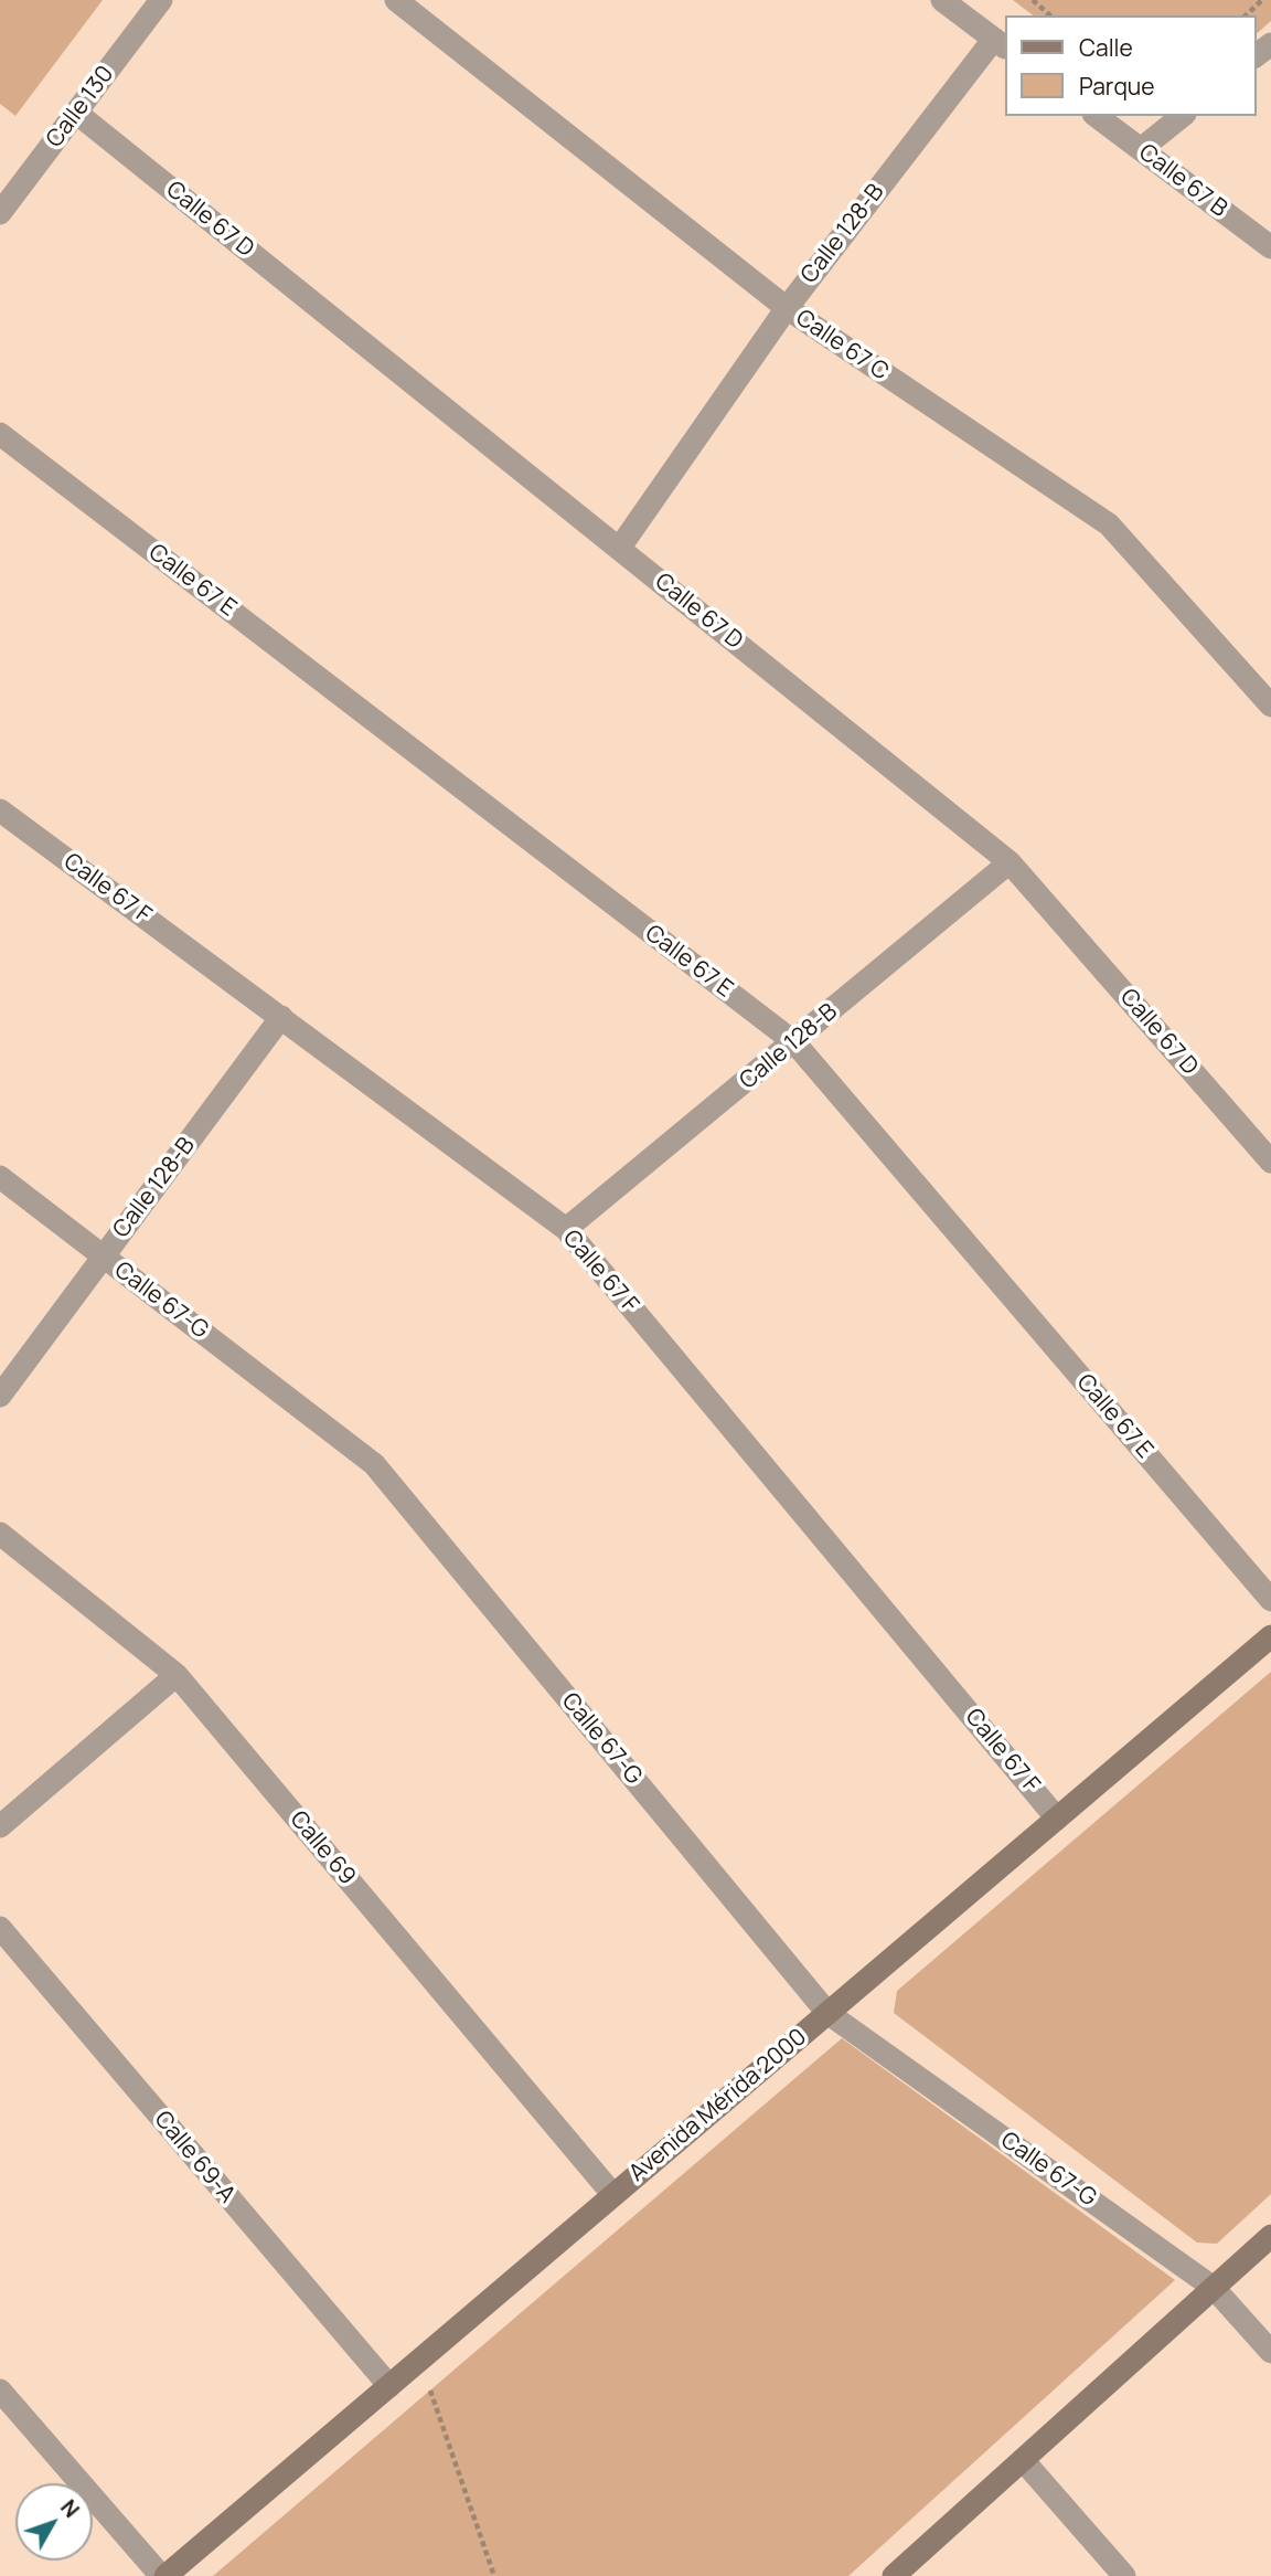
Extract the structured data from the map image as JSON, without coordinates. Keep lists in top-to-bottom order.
{
  "streets": {
    "main road": ["Avenida Mérida 2000"],
    "street": [
      "Calle 130",
      "Calle 67 B",
      "Calle 67 D",
      "Calle 128-B",
      "Calle 67 C",
      "Calle 67 E",
      "Calle 67 F",
      "Calle 67-G",
      "Calle 69",
      "Calle 69-A"
    ]
  },
  "crossings": [
    ["Calle 130", "Calle 67 D"],
    ["Calle 67 D", "Calle 128-B"],
    ["Calle 128-B", "Calle 67 C"],
    ["Calle 128-B", "Calle 67 E"],
    ["Calle 128-B", "Calle 67 F"],
    ["Calle 128-B", "Calle 67-G"],
    ["Calle 67 F", "Avenida Mérida 2000"],
    ["Calle 67-G", "Avenida Mérida 2000"],
    ["Calle 69", "Avenida Mérida 2000"],
    ["Avenida Mérida 2000", "Calle 69-A"]
  ],
  "legend": ["Calle", "Parque"],
  "north": "top right"
}
